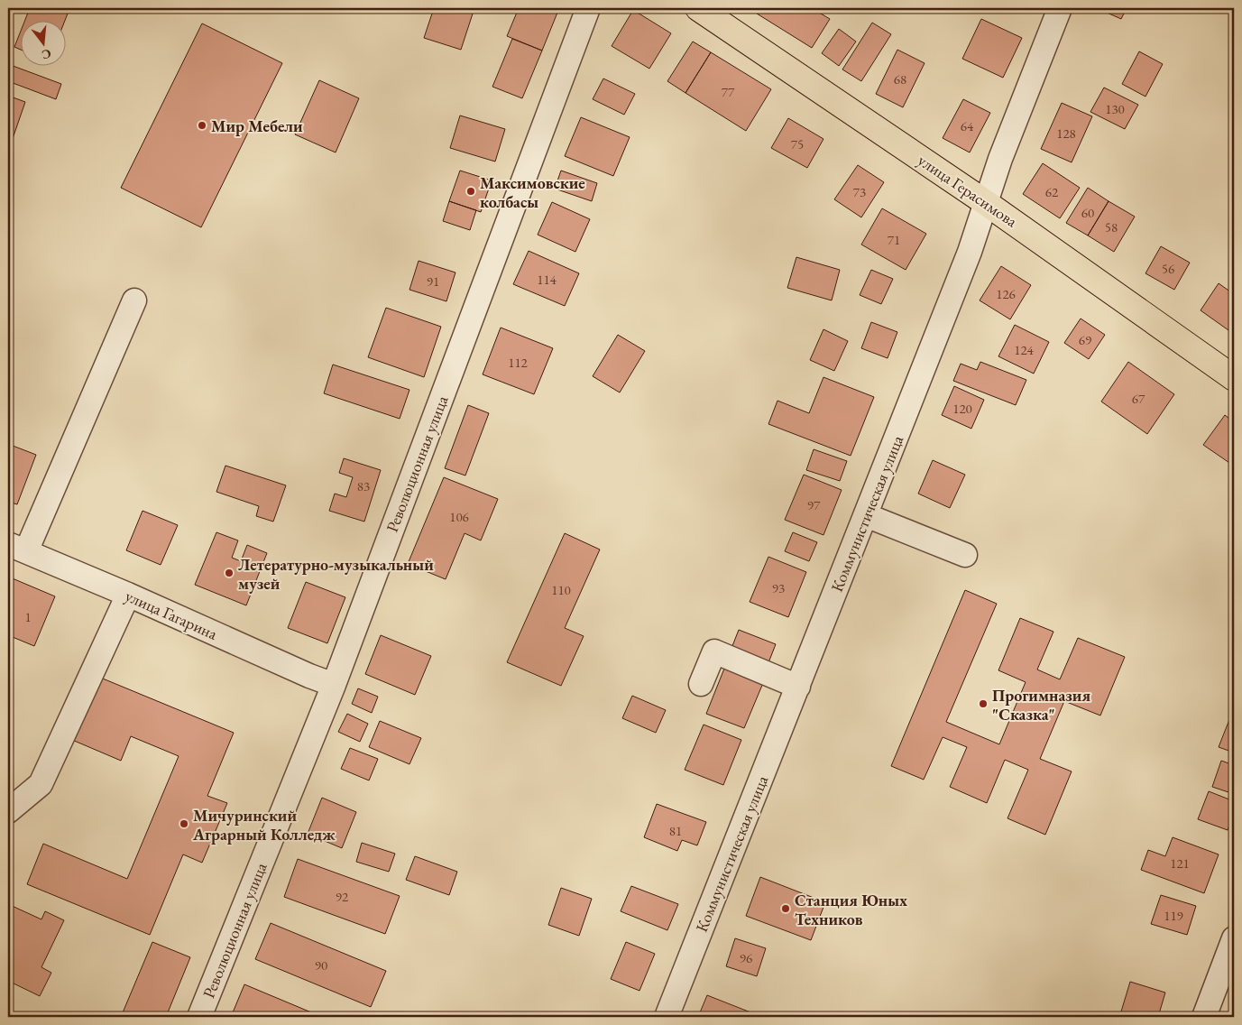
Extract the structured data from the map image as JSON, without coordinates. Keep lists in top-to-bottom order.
{
  "streets": {
    "main road": ["улица Герасимова"],
    "street": ["Революционная улица", "Коммунистическая улица", "улица Гагарина"]
  },
  "crossings": [
    ["улица Герасимова", "Коммунистическая улица"],
    ["Революционная улица", "улица Гагарина"]
  ],
  "places": [
    "Мир Мебели",
    "Максимовские колбасы",
    "Летературно-музыкальный музей",
    "Прогимназия \"Сказка\"",
    "Мичуринский Аграрный Колледж",
    "Станция Юных Техников"
  ],
  "house_numbers": [
    "68",
    "77",
    "130",
    "64",
    "128",
    "75",
    "73",
    "62",
    "60",
    "58",
    "71",
    "56",
    "114",
    "91",
    "126",
    "69",
    "124",
    "112",
    "67",
    "120",
    "83",
    "97",
    "106",
    "93",
    "110",
    "1",
    "81",
    "121",
    "92",
    "119",
    "96",
    "90"
  ],
  "north": "bottom"
}
